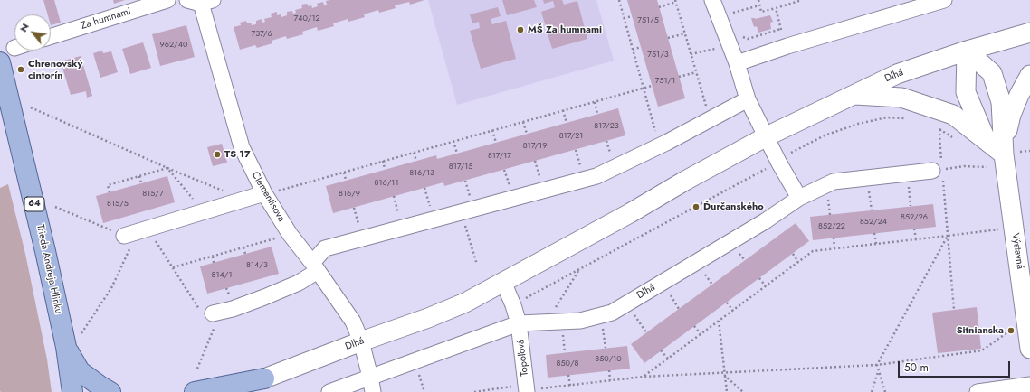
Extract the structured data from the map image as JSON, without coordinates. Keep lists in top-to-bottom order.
{
  "streets": {
    "main road": ["64", "Trieda Andreja Hlinku"],
    "street": [
      "Za humnami",
      "Dlhá",
      "Clementisova",
      "Výstavná",
      "Topoľová"
    ]
  },
  "crossings": [
    ["Dlhá", "Clementisova"],
    ["Dlhá", "Topoľová"]
  ],
  "places": [
    "MŠ Za humnami",
    "Chrenovský cintorín",
    "TS 17",
    "Ďurčanského",
    "Sitnianska"
  ],
  "house_numbers": [
    "740/12",
    "751/5",
    "737/6",
    "962/40",
    "751/3",
    "751/1",
    "817/23",
    "817/21",
    "817/19",
    "817/17",
    "817/15",
    "816/13",
    "816/11",
    "815/7",
    "816/9",
    "815/5",
    "852/26",
    "852/24",
    "852/22",
    "814/3",
    "814/1",
    "850/10",
    "850/8"
  ],
  "scale_bar": "50 m",
  "north": "top left"
}
